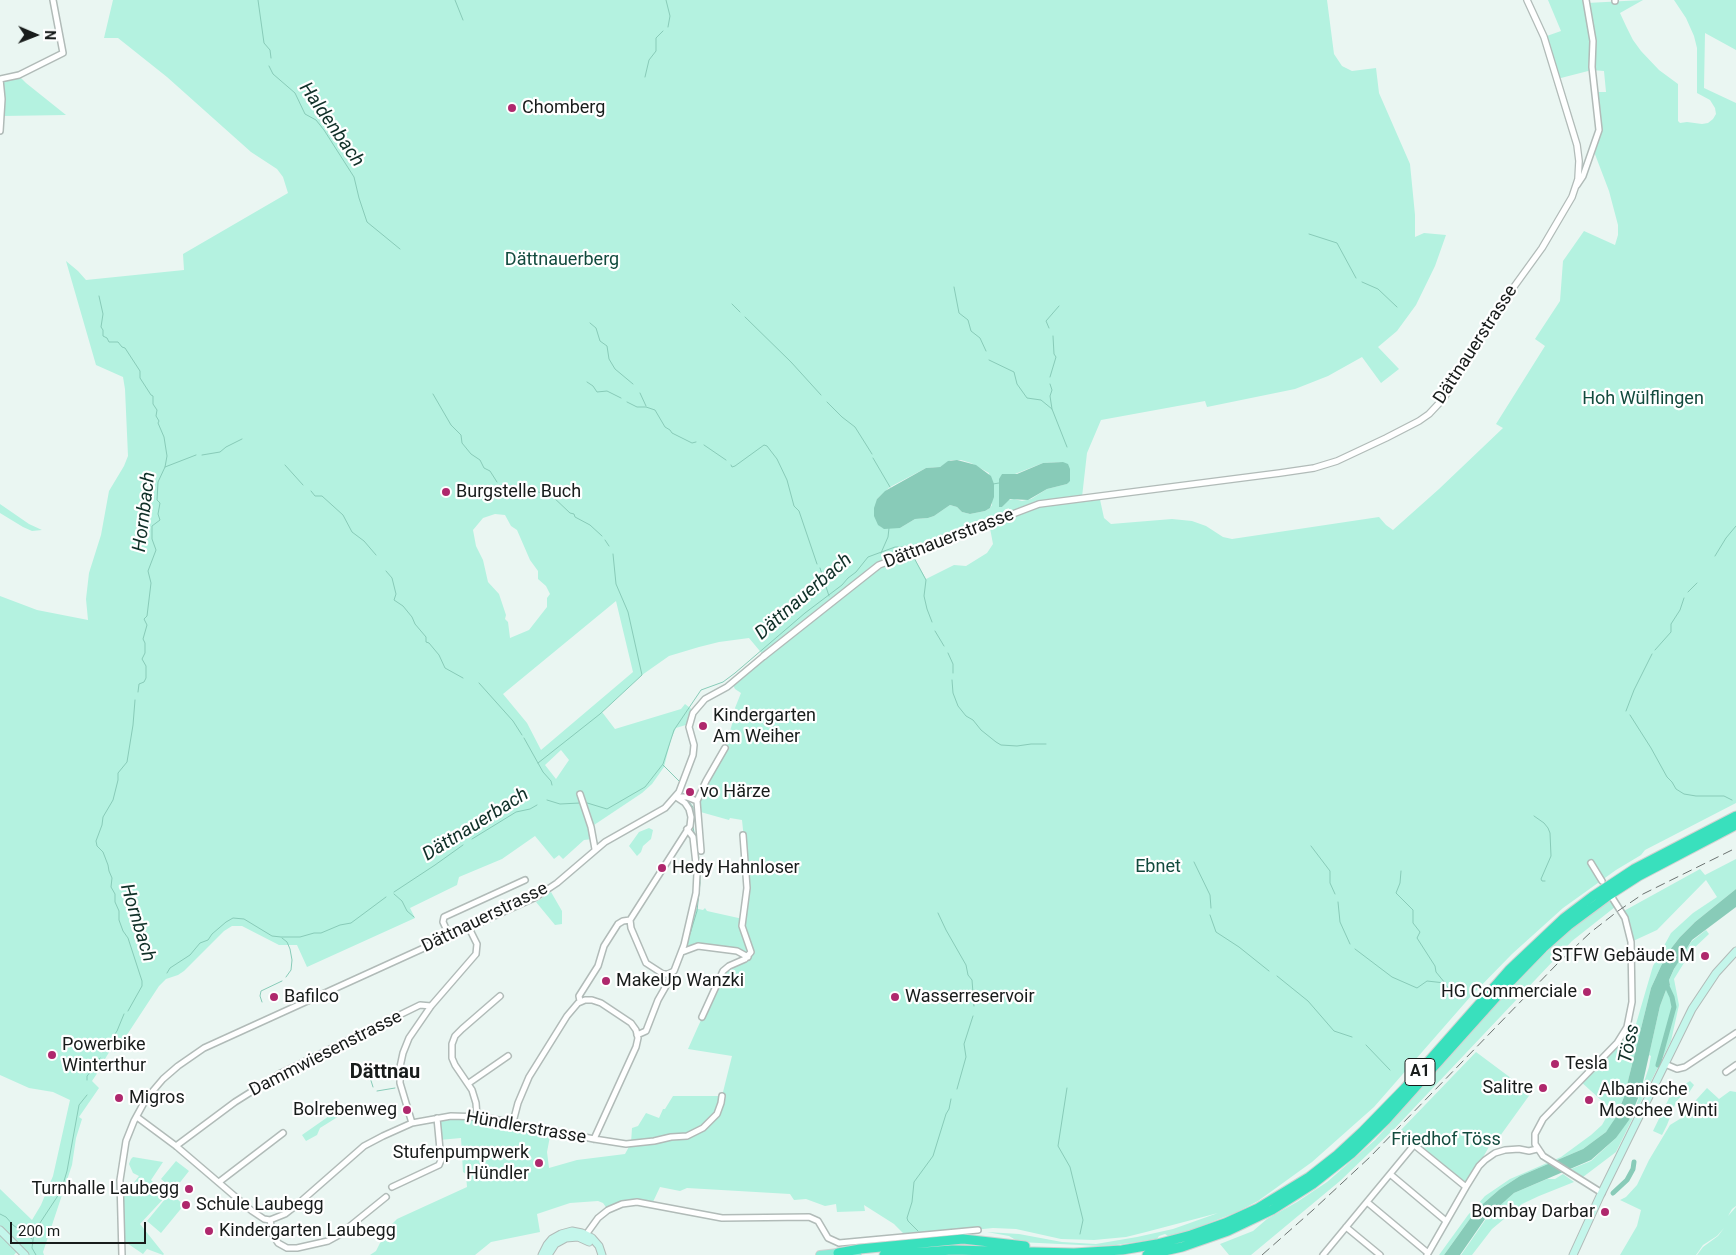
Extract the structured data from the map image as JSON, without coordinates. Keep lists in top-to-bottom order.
{
  "streets": {
    "highway": ["A1"],
    "street": ["Dättnauerstrasse", "Dammwiesenstrasse", "Hündlerstrasse"]
  },
  "districts": ["Dättnau"],
  "water": [
    "Haldenbach",
    "Hornbach",
    "Dättnauerbach",
    "Töss"
  ],
  "parks": [
    "Dättnauerberg",
    "Hoh Wülflingen",
    "Ebnet",
    "Friedhof Töss"
  ],
  "places": [
    "Chomberg",
    "Burgstelle Buch",
    "Kindergarten Am Weiher",
    "vo Härze",
    "Hedy Hahnloser",
    "STFW Gebäude M",
    "MakeUp Wanzki",
    "HG Commerciale",
    "Bafilco",
    "Wasserreservoir",
    "Powerbike Winterthur",
    "Tesla",
    "Salitre",
    "Migros",
    "Albanische Moschee Winti",
    "Bolrebenweg",
    "Stufenpumpwerk Hündler",
    "Turnhalle Laubegg",
    "Schule Laubegg",
    "Bombay Darbar",
    "Kindergarten Laubegg"
  ],
  "scale_bar": "200 m",
  "north": "right"
}
